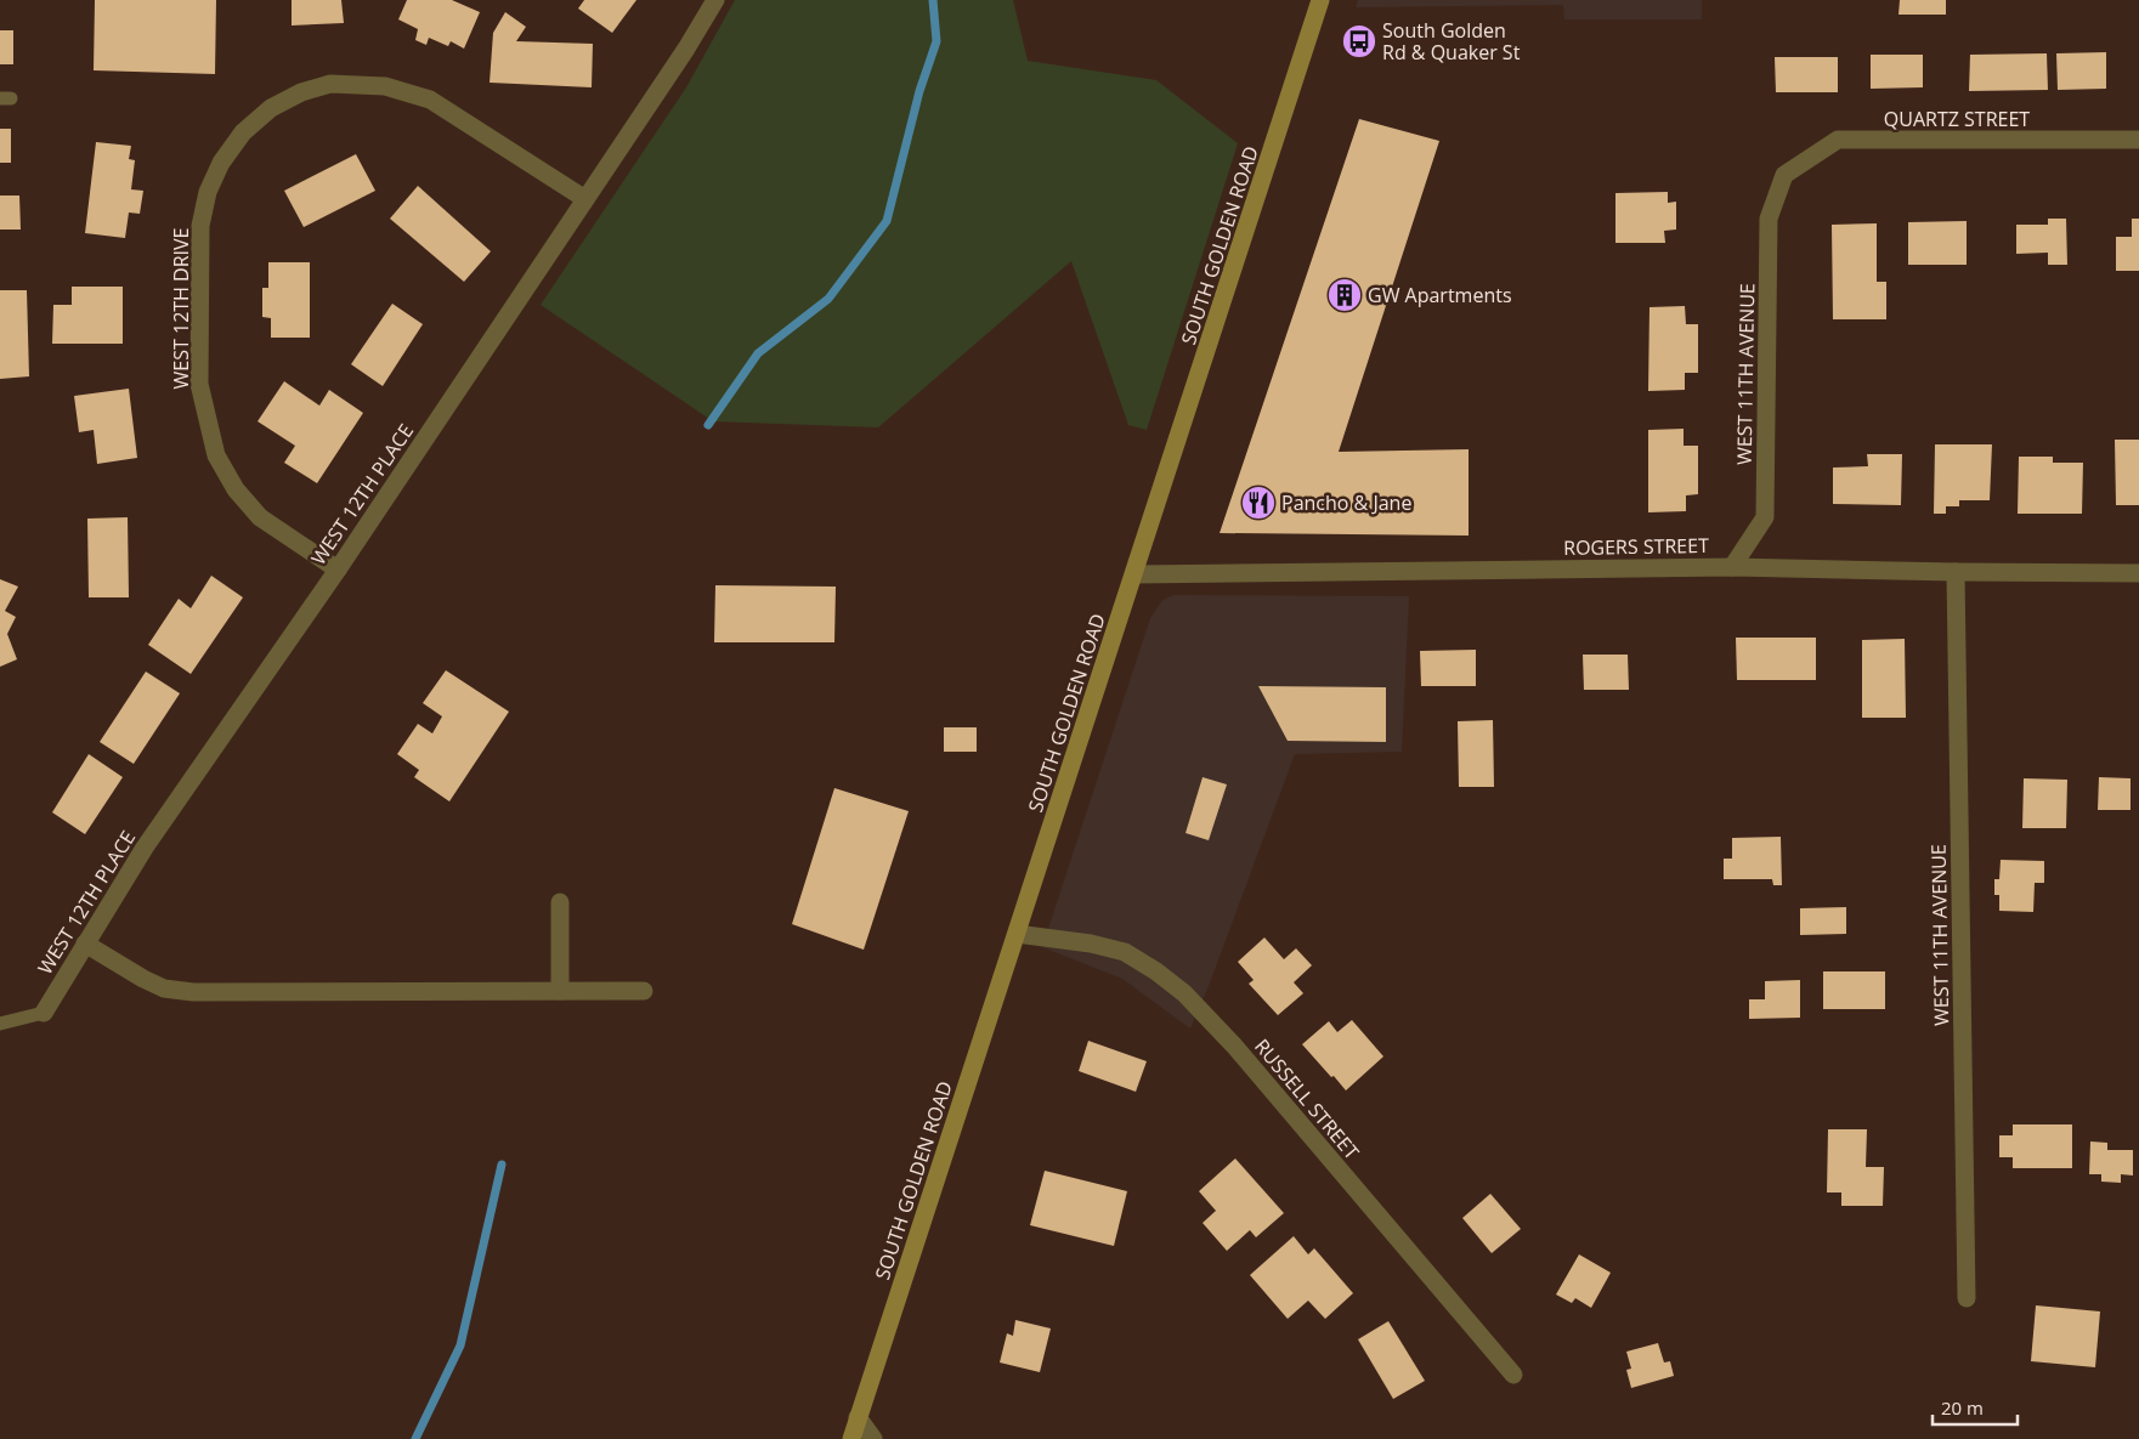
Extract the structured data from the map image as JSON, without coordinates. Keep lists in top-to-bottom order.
{
  "streets": {
    "main road": ["SOUTH GOLDEN ROAD"],
    "street": [
      "QUARTZ STREET",
      "WEST 12TH DRIVE",
      "WEST 11TH AVENUE",
      "WEST 12TH PLACE",
      "ROGERS STREET",
      "RUSSELL STREET"
    ]
  },
  "crossings": [
    ["QUARTZ STREET", "WEST 11TH AVENUE"],
    ["SOUTH GOLDEN ROAD", "ROGERS STREET"],
    ["SOUTH GOLDEN ROAD", "RUSSELL STREET"],
    ["WEST 12TH DRIVE", "WEST 12TH PLACE"],
    ["WEST 11TH AVENUE", "ROGERS STREET"]
  ],
  "places": {
    "bus stop": ["South Golden Rd & Quaker St"],
    "building": ["GW Apartments"],
    "restaurant": ["Pancho & Jane"]
  },
  "scale_bar": "20 m"
}
